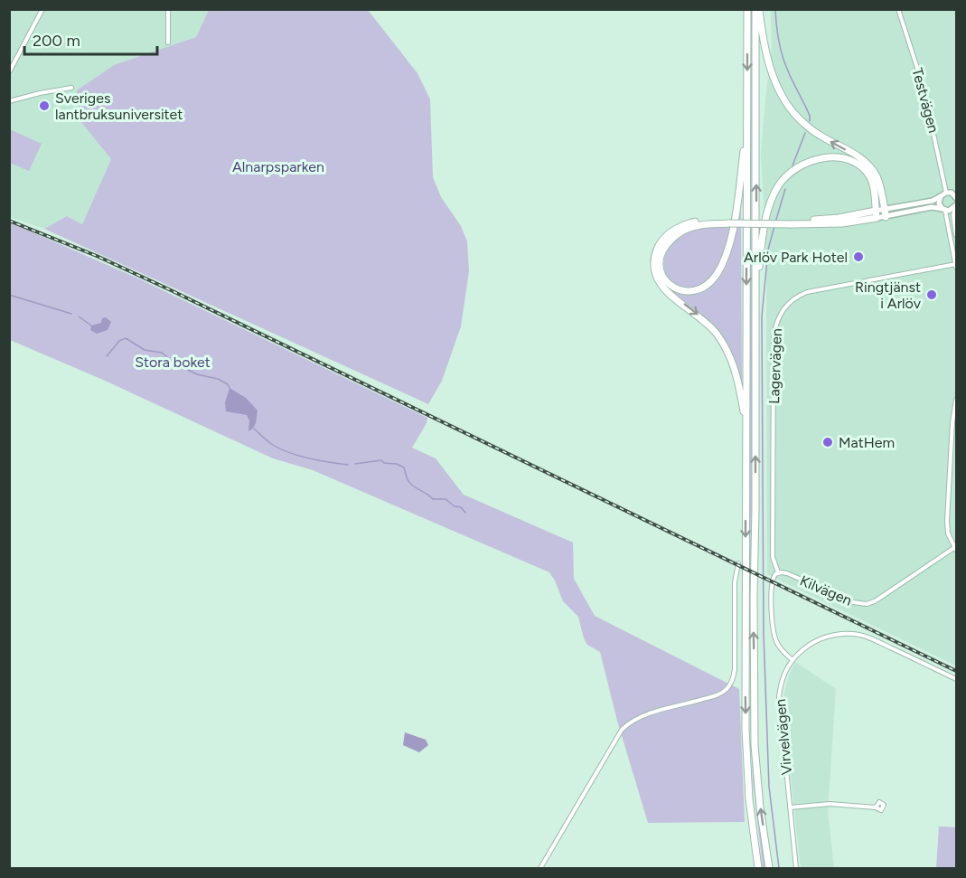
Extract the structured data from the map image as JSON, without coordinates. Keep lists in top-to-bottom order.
{
  "streets": {
    "street": [
      "Testvägen",
      "Lagervägen",
      "Kilvägen",
      "Virvelvägen"
    ]
  },
  "crossings": [
    ["Lagervägen", "Kilvägen"]
  ],
  "parks": ["Alnarpsparken", "Stora boket"],
  "places": [
    "Sveriges lantbruksuniversitet",
    "Arlöv Park Hotel",
    "Ringtjänst i Arlöv",
    "MatHem"
  ],
  "scale_bar": "200 m"
}
